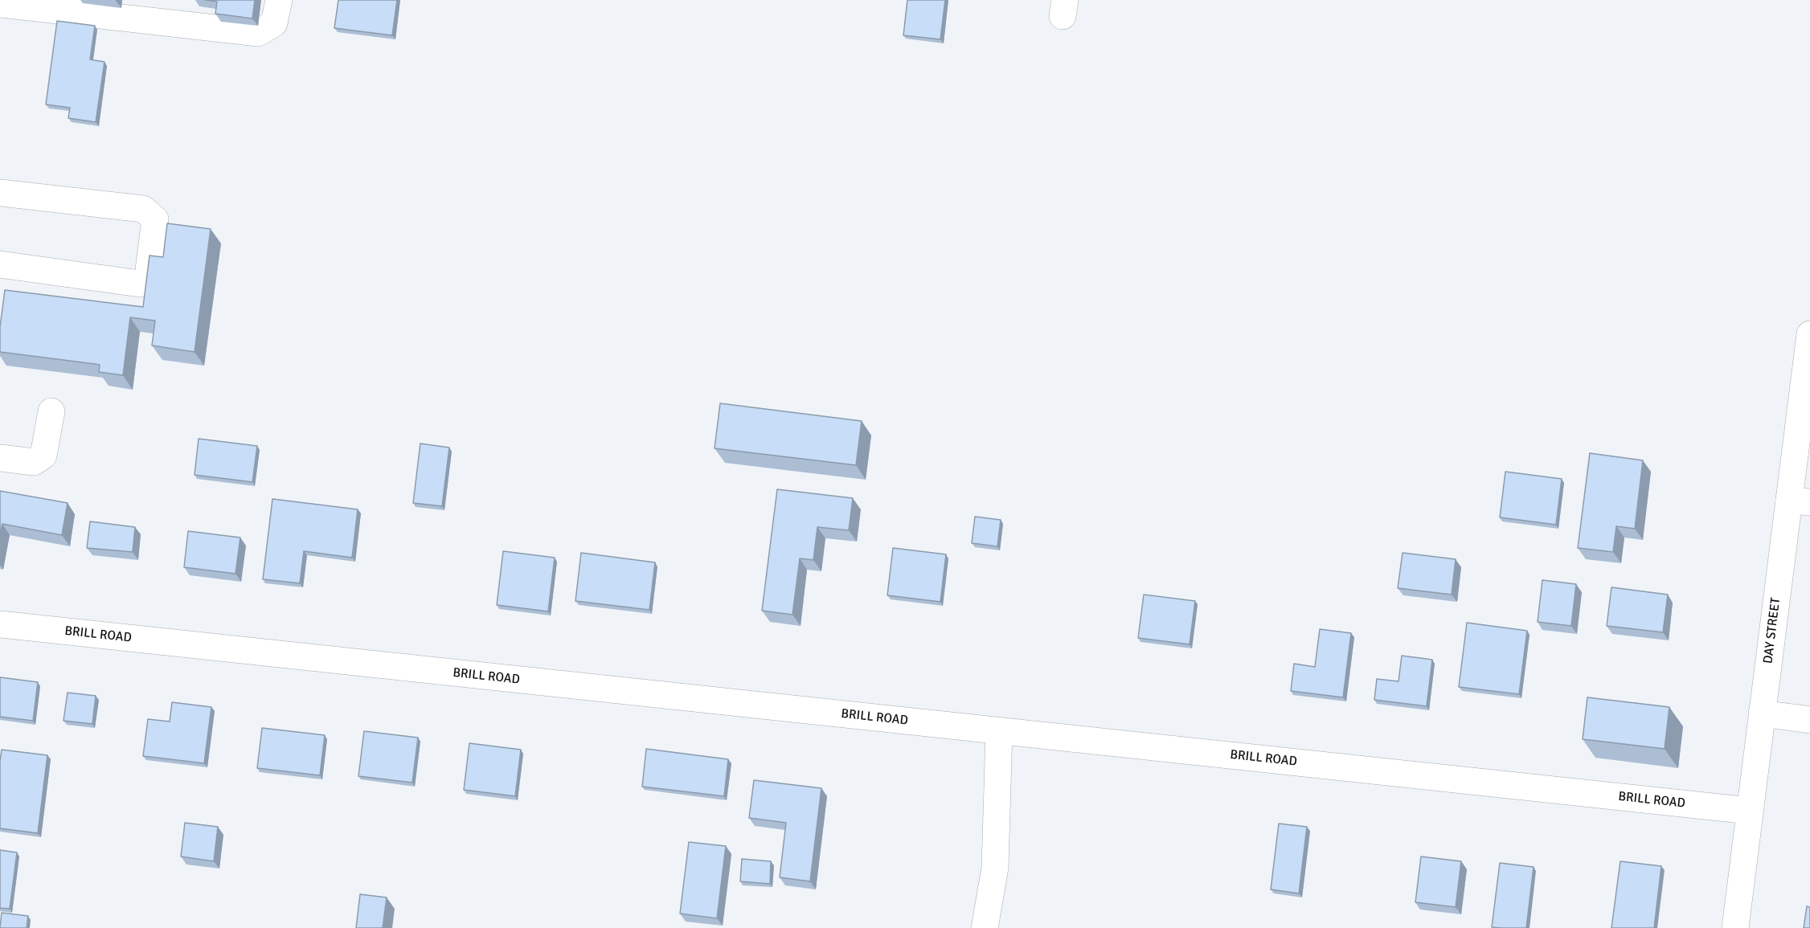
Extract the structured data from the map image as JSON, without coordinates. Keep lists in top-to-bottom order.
{
  "streets": {
    "street": ["DAY STREET", "BRILL ROAD"]
  },
  "crossings": [
    ["DAY STREET", "BRILL ROAD"]
  ]
}
